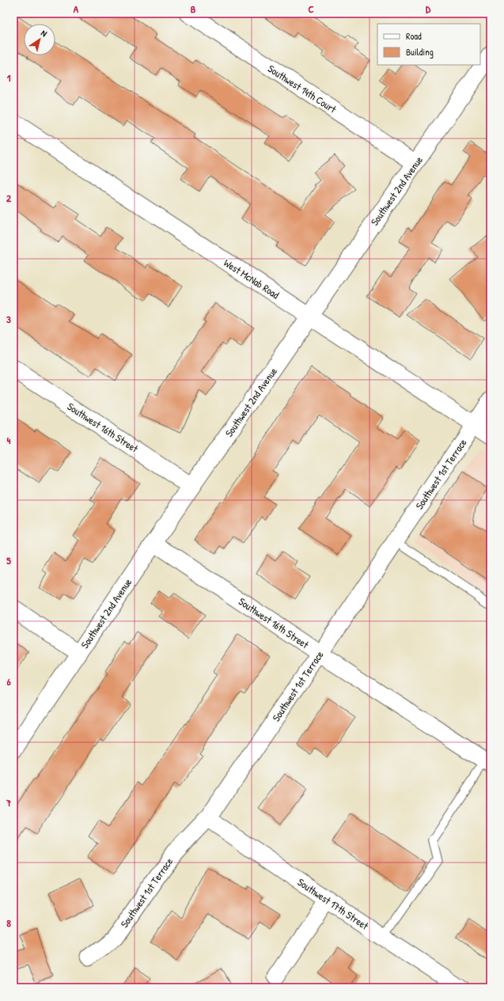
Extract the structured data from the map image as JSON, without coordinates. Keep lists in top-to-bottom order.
{
  "streets": {
    "street": [
      "Southwest 14th Court",
      "Southwest 2nd Avenue",
      "West McNab Road",
      "Southwest 16th Street",
      "Southwest 1st Terrace",
      "Southwest 17th Street"
    ]
  },
  "crossings": [
    ["Southwest 14th Court", "Southwest 2nd Avenue"],
    ["Southwest 2nd Avenue", "West McNab Road"],
    ["Southwest 2nd Avenue", "Southwest 16th Street"],
    ["West McNab Road", "Southwest 1st Terrace"],
    ["Southwest 16th Street", "Southwest 1st Terrace"],
    ["Southwest 1st Terrace", "Southwest 17th Street"]
  ],
  "legend": ["Road", "Building"],
  "north": "top right",
  "grid": {
    "columns": [
      "A",
      "B",
      "C",
      "D"
    ],
    "rows": [
      "1",
      "2",
      "3",
      "4",
      "5",
      "6",
      "7",
      "8"
    ]
  }
}
